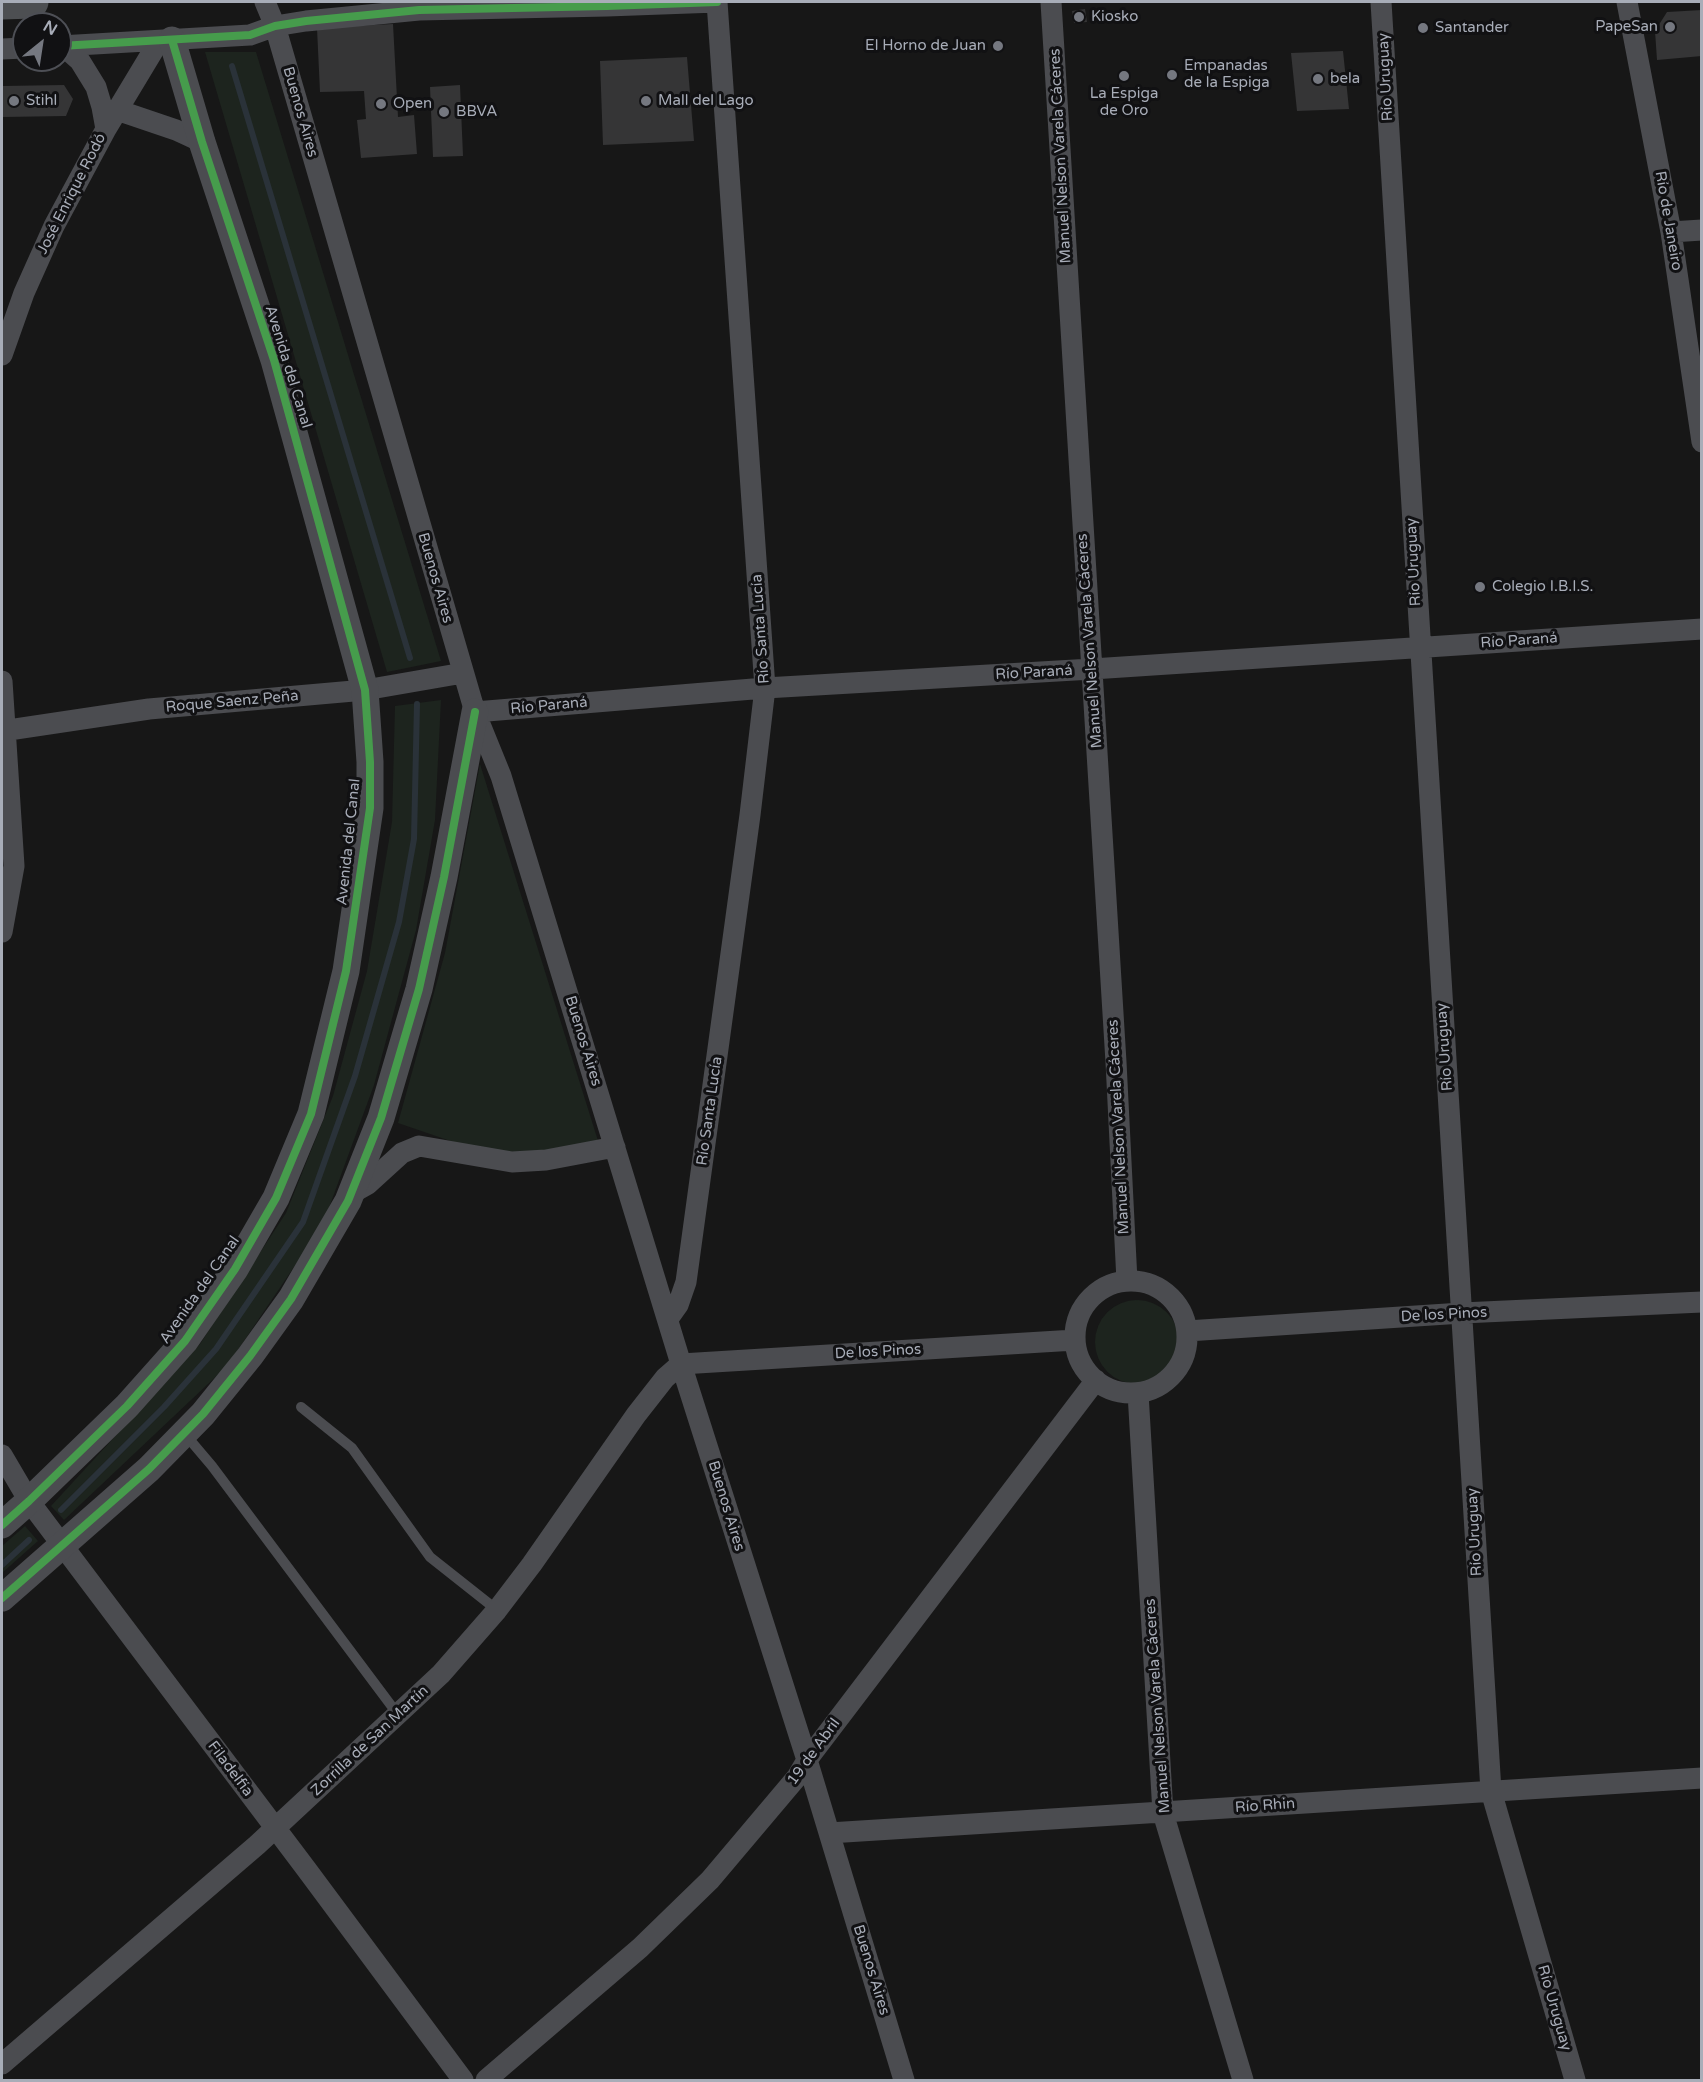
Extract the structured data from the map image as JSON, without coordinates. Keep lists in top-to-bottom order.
{
  "streets": {
    "street": [
      "Río Uruguay",
      "Buenos Aires",
      "Manuel Nelson Varela Cáceres",
      "José Enrique Rodó",
      "Río de Janeiro",
      "Avenida del Canal",
      "Río Santa Lucía",
      "Río Paraná",
      "Roque Saenz Peña",
      "De los Pinos",
      "Zorrilla de San Martín",
      "19 de Abril",
      "Filadelfia",
      "Río Rhin"
    ]
  },
  "crossings": [
    ["Río Uruguay", "Río Paraná"],
    ["Río Uruguay", "De los Pinos"],
    ["Río Uruguay", "Río Rhin"],
    ["Buenos Aires", "Río Santa Lucía"],
    ["Buenos Aires", "Río Paraná"],
    ["Buenos Aires", "Roque Saenz Peña"],
    ["Buenos Aires", "De los Pinos"],
    ["Buenos Aires", "Zorrilla de San Martín"],
    ["Buenos Aires", "19 de Abril"],
    ["Buenos Aires", "Río Rhin"],
    ["Manuel Nelson Varela Cáceres", "Río Paraná"],
    ["Manuel Nelson Varela Cáceres", "De los Pinos"],
    ["Manuel Nelson Varela Cáceres", "19 de Abril"],
    ["Manuel Nelson Varela Cáceres", "Río Rhin"],
    ["José Enrique Rodó", "Avenida del Canal"],
    ["Avenida del Canal", "Roque Saenz Peña"],
    ["Avenida del Canal", "Filadelfia"],
    ["Río Santa Lucía", "Río Paraná"],
    ["De los Pinos", "Zorrilla de San Martín"],
    ["De los Pinos", "19 de Abril"],
    ["Zorrilla de San Martín", "Filadelfia"]
  ],
  "places": [
    "Kiosko",
    "PapeSan",
    "Santander",
    "El Horno de Juan",
    "Empanadas de la Espiga",
    "La Espiga de Oro",
    "bela",
    "Stihl",
    "Mall del Lago",
    "Open",
    "BBVA",
    "Colegio I.B.I.S."
  ],
  "north": "top right"
}
